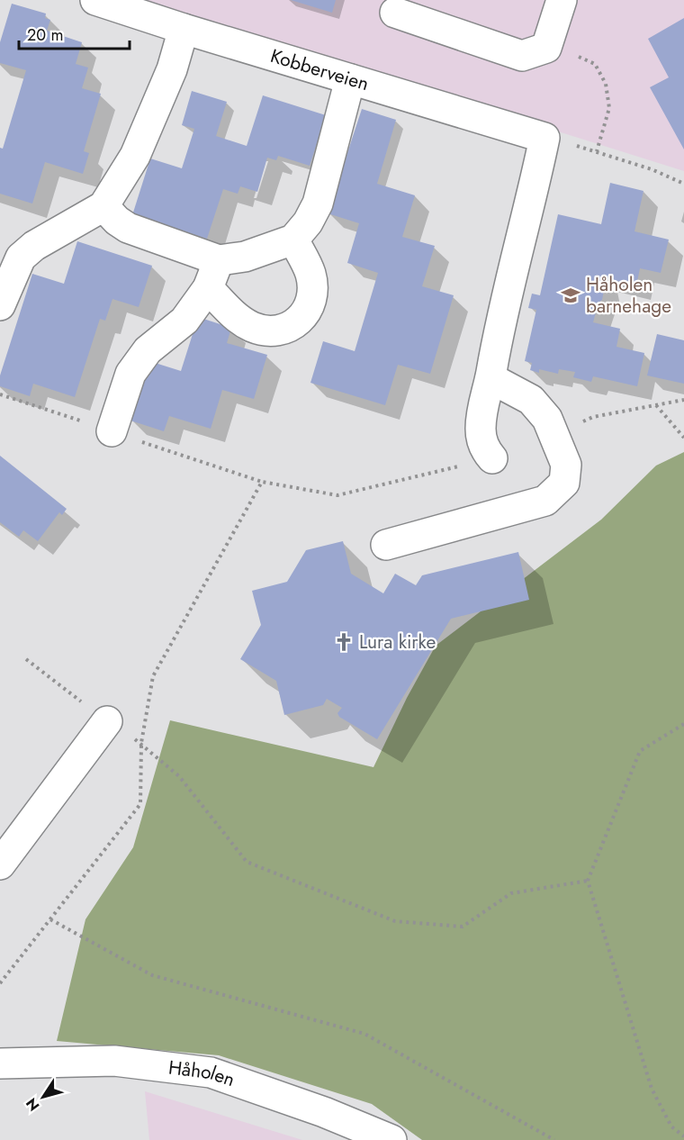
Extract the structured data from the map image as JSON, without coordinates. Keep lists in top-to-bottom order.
{
  "streets": {
    "street": ["Kobberveien", "Håholen"]
  },
  "places": {
    "school or university": ["Håholen barnehage"],
    "church": ["Lura kirke"]
  },
  "scale_bar": "20 m",
  "north": "bottom left"
}
